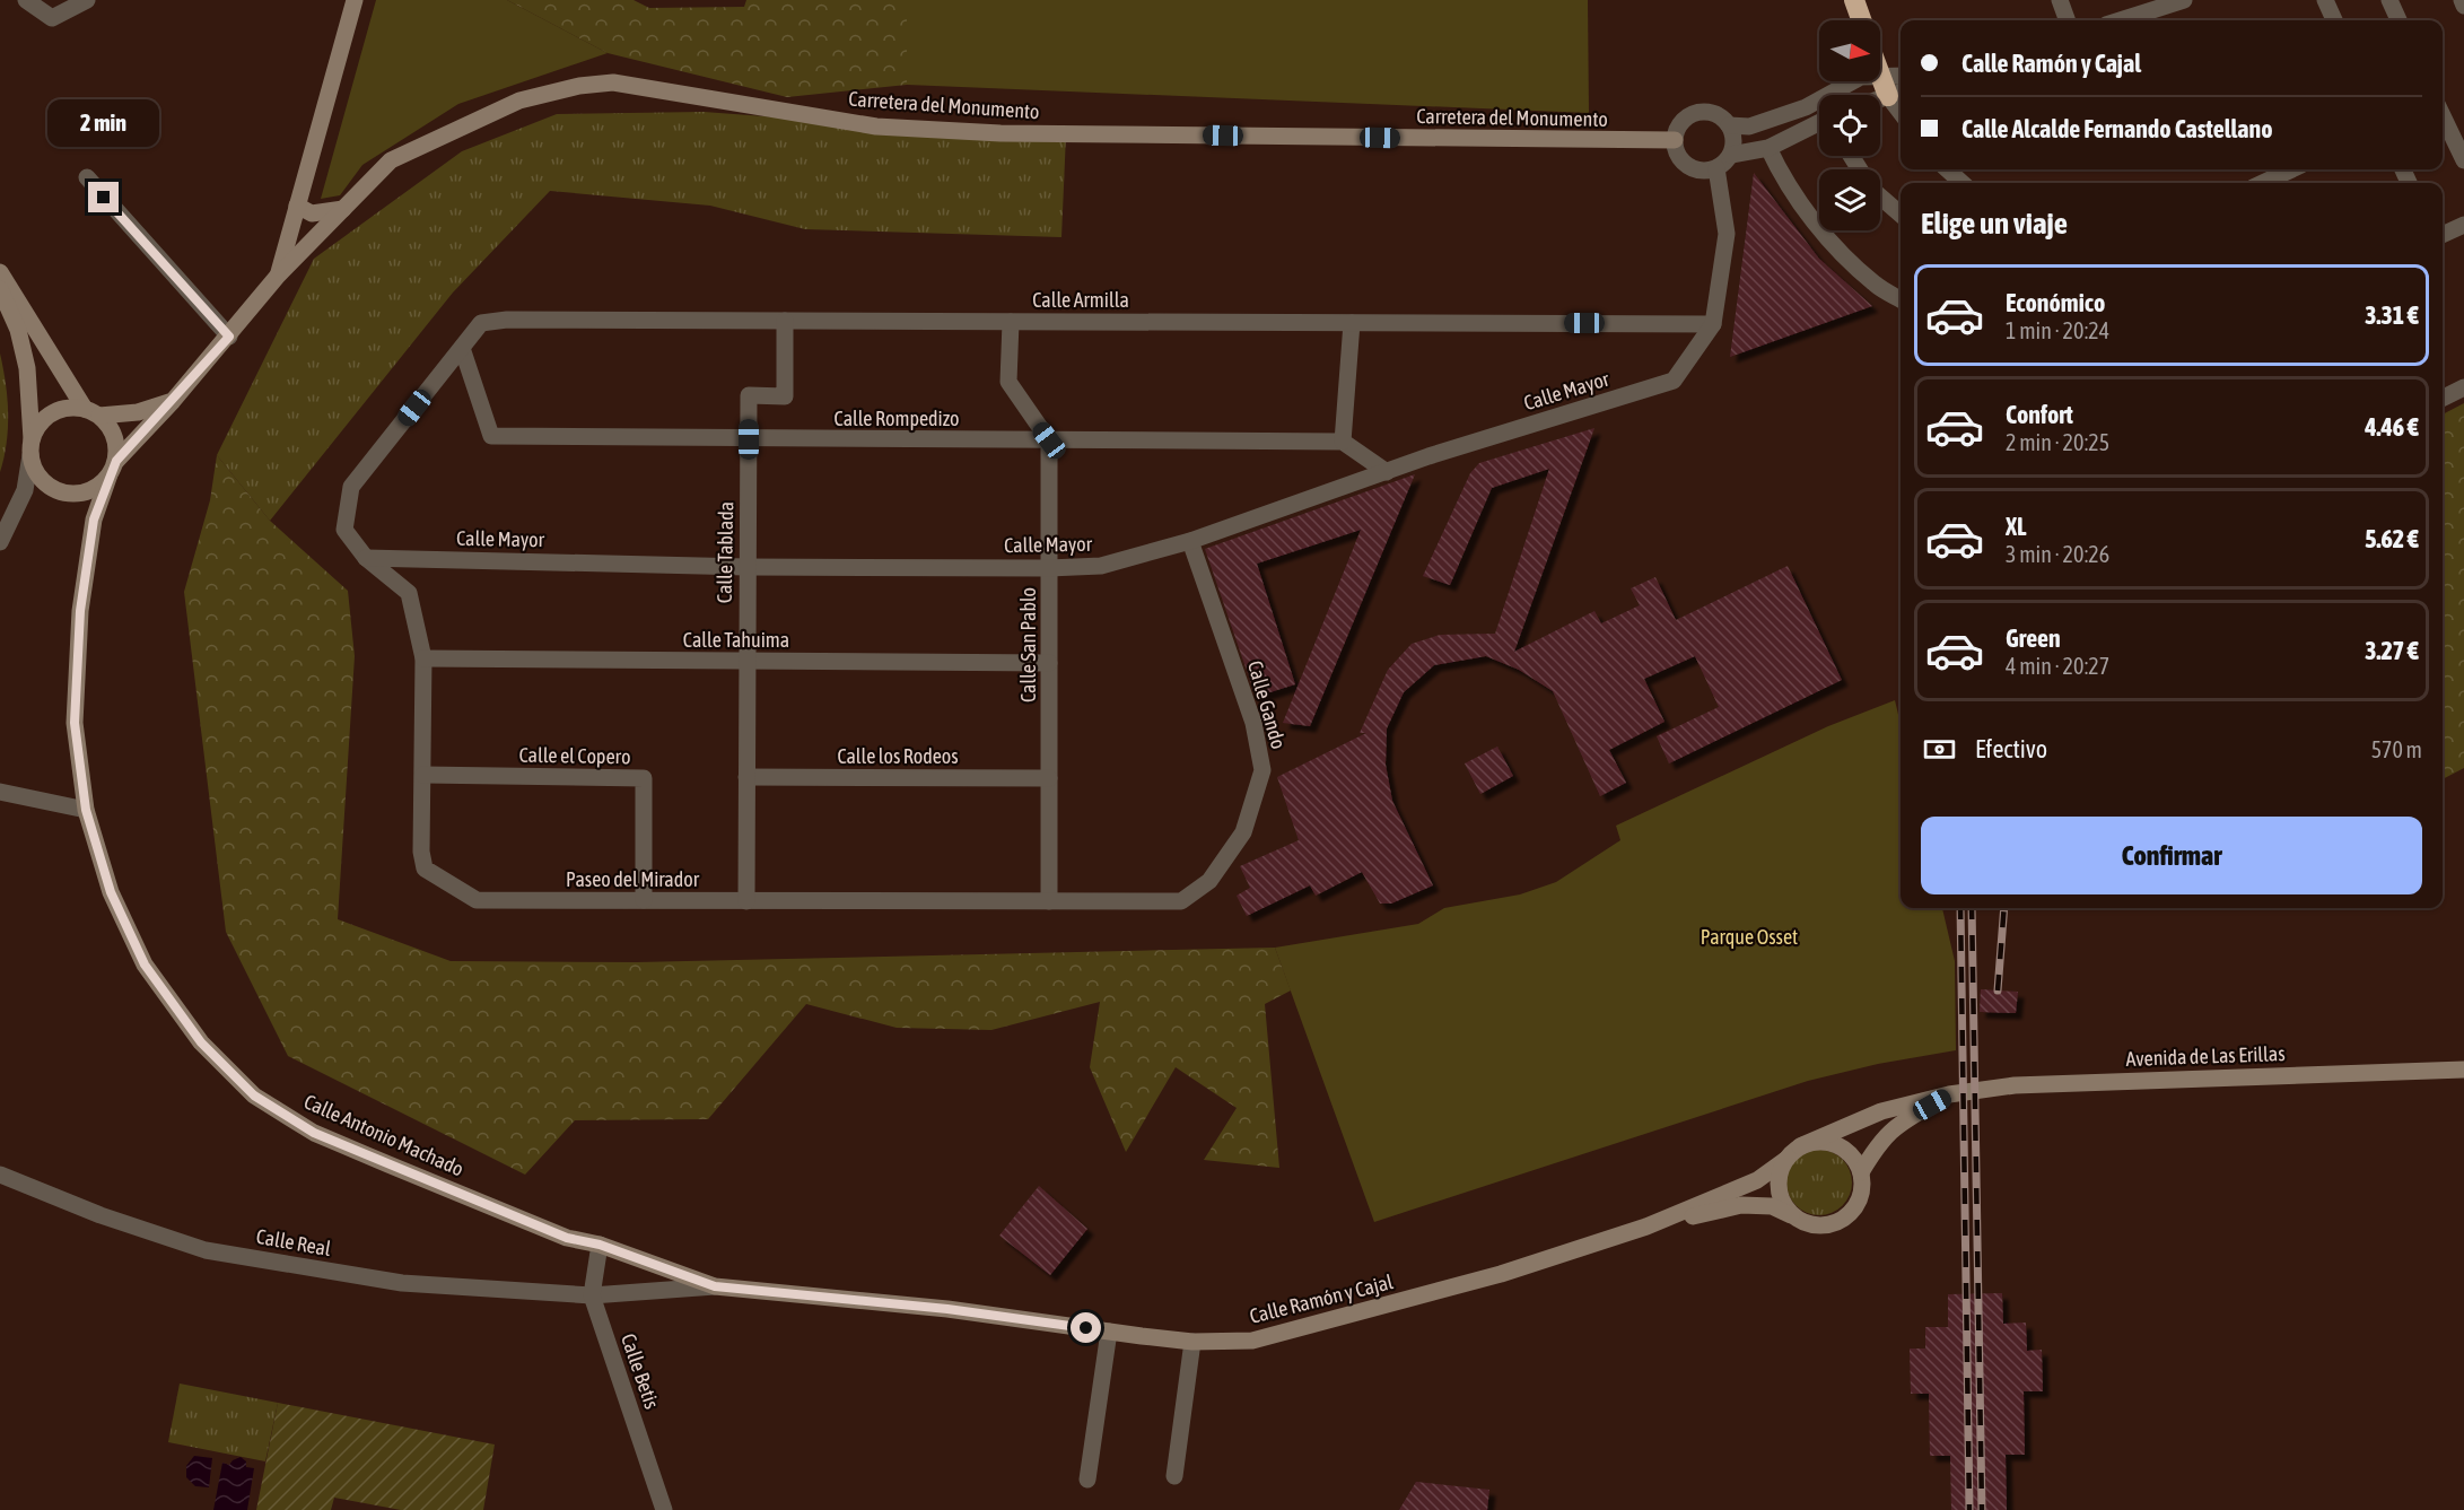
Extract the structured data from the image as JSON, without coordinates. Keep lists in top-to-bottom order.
{
  "streets": {
    "main road": [
      "Carretera del Monumento",
      "Avenida de Las Erillas",
      "Calle Antonio Machado",
      "Calle Ramón y Cajal"
    ],
    "street": [
      "Calle Armilla",
      "Calle Mayor",
      "Calle Rompedizo",
      "Calle Tablada",
      "Calle Tahuima",
      "Calle San Pablo",
      "Calle Gando",
      "Calle el Copero",
      "Calle los Rodeos",
      "Paseo del Mirador",
      "Calle Real",
      "Calle Betis"
    ]
  },
  "crossings": [
    ["Calle Armilla", "Calle Mayor"],
    ["Calle Armilla", "Calle Rompedizo"],
    ["Calle Armilla", "Calle Tablada"],
    ["Calle Armilla", "Paseo del Mirador"],
    ["Calle Mayor", "Calle Tablada"],
    ["Calle Mayor", "Calle San Pablo"],
    ["Calle Mayor", "Calle Gando"],
    ["Calle Mayor", "Paseo del Mirador"],
    ["Calle Rompedizo", "Calle Tablada"],
    ["Calle Rompedizo", "Calle San Pablo"],
    ["Calle Tablada", "Calle Tahuima"],
    ["Calle Tablada", "Calle los Rodeos"],
    ["Calle Tablada", "Paseo del Mirador"],
    ["Calle Tahuima", "Calle San Pablo"],
    ["Calle Tahuima", "Paseo del Mirador"],
    ["Calle San Pablo", "Calle los Rodeos"],
    ["Calle San Pablo", "Paseo del Mirador"],
    ["Calle Gando", "Paseo del Mirador"],
    ["Calle el Copero", "Paseo del Mirador"],
    ["Avenida de Las Erillas", "Calle Ramón y Cajal"],
    ["Calle Antonio Machado", "Calle Real"],
    ["Calle Antonio Machado", "Calle Ramón y Cajal"],
    ["Calle Antonio Machado", "Calle Betis"],
    ["Calle Real", "Calle Ramón y Cajal"],
    ["Calle Real", "Calle Betis"]
  ],
  "parks": ["Parque Osset"],
  "north": "right",
  "page": {
    "banner": ["Calle Ramón y Cajal", "Calle Alcalde Fernando Castellano"],
    "bubble": "2 min",
    "heading": "Elige un viaje",
    "list": [
      {
        "name": "Económico",
        "note": "1 min · 20:24",
        "value": "3.31 €"
      },
      {
        "name": "Confort",
        "note": "2 min · 20:25",
        "value": "4.46 €"
      },
      {
        "name": "XL",
        "note": "3 min · 20:26",
        "value": "5.62 €"
      },
      {
        "name": "Green",
        "note": "4 min · 20:27",
        "value": "3.27 €"
      }
    ],
    "pay": ["Efectivo", "570 m"],
    "buttons": "Confirmar"
  }
}
